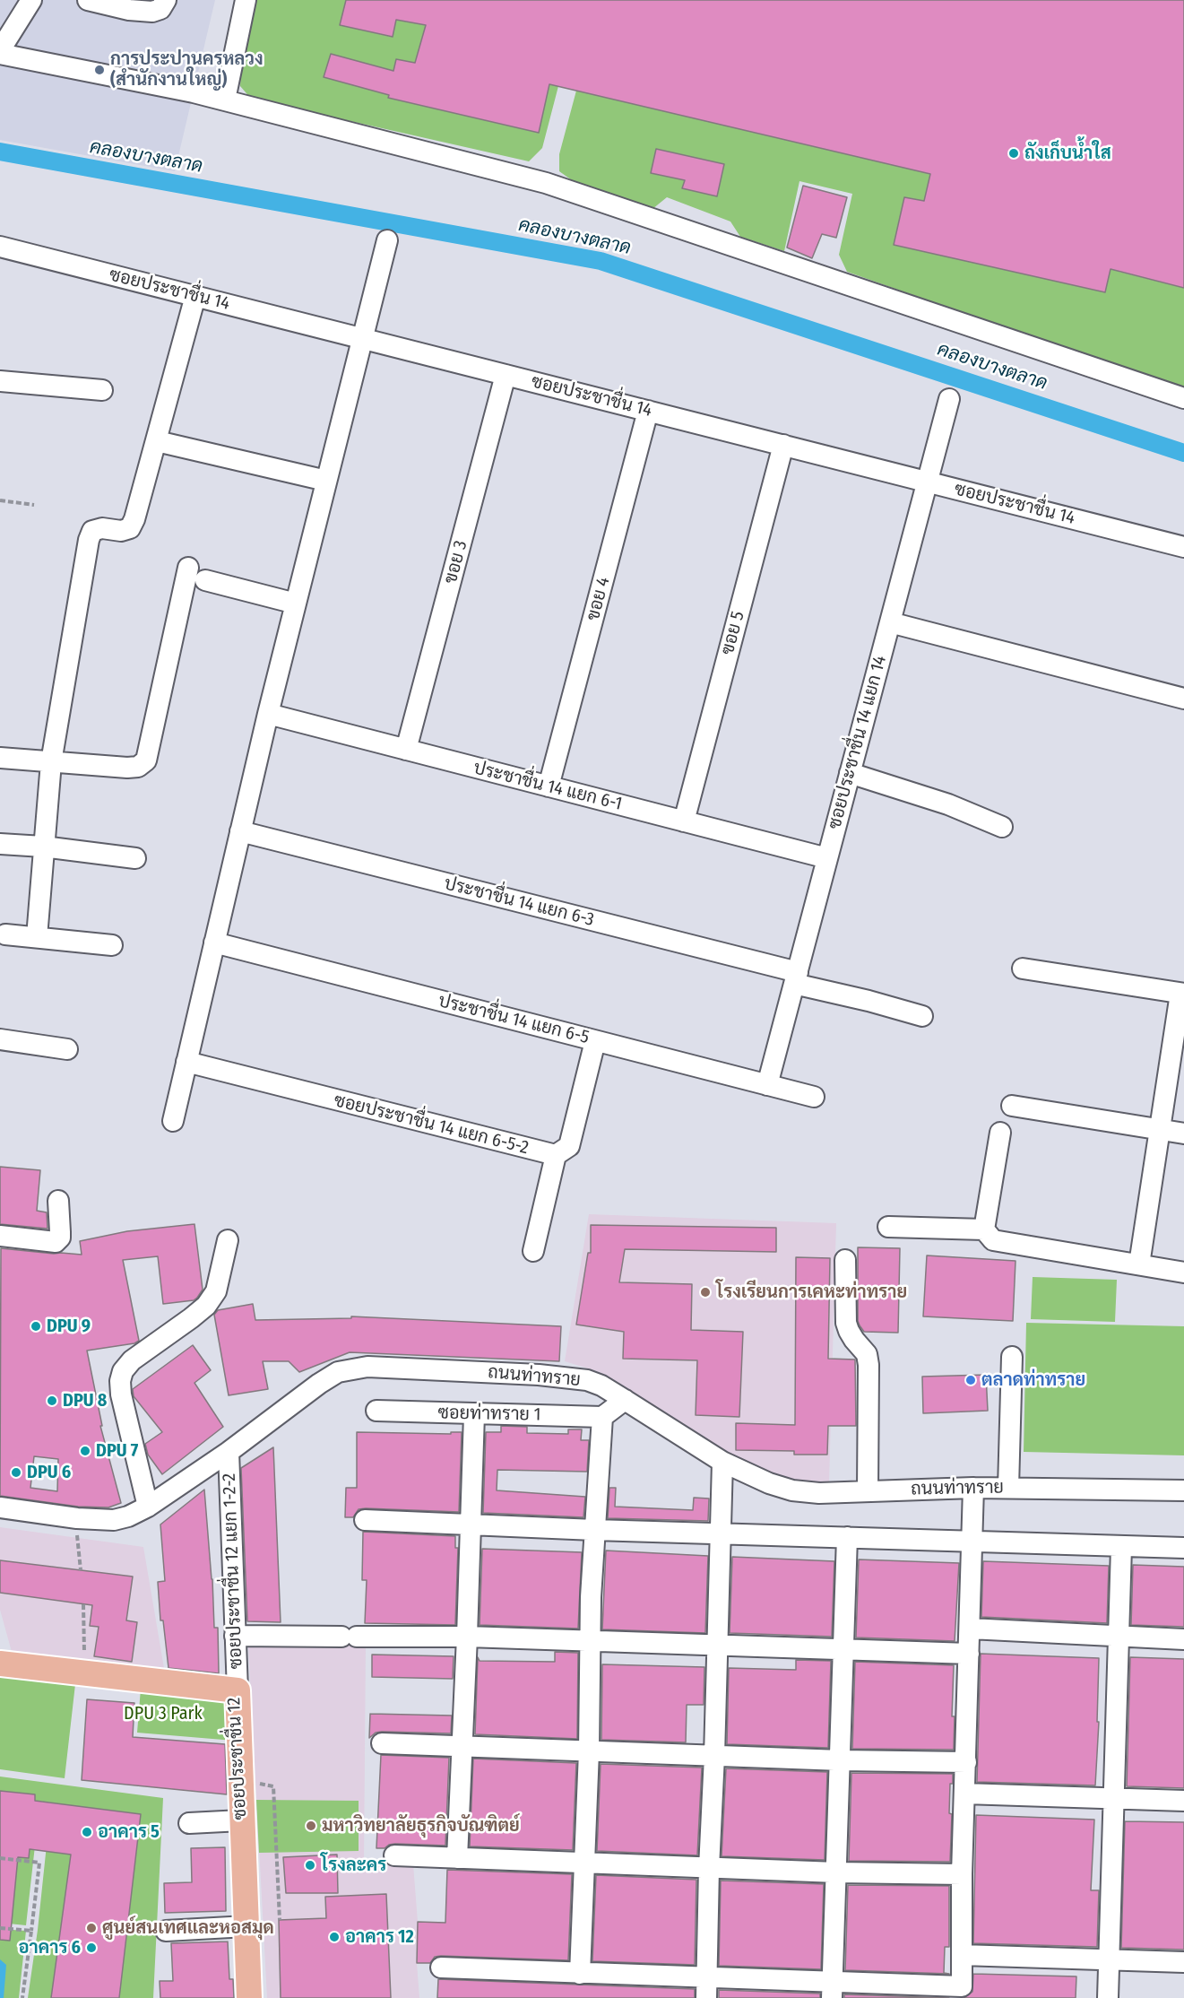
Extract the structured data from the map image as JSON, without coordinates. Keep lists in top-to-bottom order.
{
  "streets": {
    "main road": ["ซอยประชาชื่น 12"],
    "street": [
      "ซอยประชาชื่น 14",
      "ขอย 3",
      "ขอย 4",
      "ฃอย 5",
      "ซอยประชาชื่น 14 แยก 14",
      "ประชาชื่น 14 แยก 6-1",
      "ประชาชื่น 14 แยก 6-3",
      "ประชาชื่น 14 แยก 6-5",
      "ซอยประชาชื่น 14 แยก 6-5-2",
      "ถนนท่าทราย",
      "ซอยท่าทราย 1",
      "ซอยประชาชื่น 12 แยก 1-2-2"
    ]
  },
  "crossings": [
    ["ซอยประชาชื่น 14", "ขอย 3"],
    ["ซอยประชาชื่น 14", "ขอย 4"],
    ["ซอยประชาชื่น 14", "ฃอย 5"],
    ["ซอยประชาชื่น 14", "ซอยประชาชื่น 14 แยก 14"],
    ["ขอย 3", "ประชาชื่น 14 แยก 6-1"],
    ["ขอย 4", "ประชาชื่น 14 แยก 6-1"],
    ["ฃอย 5", "ประชาชื่น 14 แยก 6-1"],
    ["ซอยประชาชื่น 14 แยก 14", "ประชาชื่น 14 แยก 6-1"],
    ["ซอยประชาชื่น 14 แยก 14", "ประชาชื่น 14 แยก 6-3"],
    ["ซอยประชาชื่น 14 แยก 14", "ประชาชื่น 14 แยก 6-5"],
    ["ถนนท่าทราย", "ซอยประชาชื่น 12 แยก 1-2-2"],
    ["ซอยประชาชื่น 12 แยก 1-2-2", "ซอยประชาชื่น 12"]
  ],
  "water": ["คลองบางตลาด"],
  "parks": ["DPU 3 Park"],
  "places": [
    "การประปานครหลวง (สำนักงานใหญ่)",
    "ถังเก็บน้ำใส",
    "โรงเรียนการเคหะท่าทราย",
    "DPU 9",
    "ตลาดท่าทราย",
    "DPU 8",
    "DPU 7",
    "DPU 6",
    "มหาวิทยาลัยธุรกิจบัณฑิตย์",
    "อาคาร 5",
    "โรงละคร",
    "ศูนย์สนเทศและหอสมุด",
    "อาคาร 12",
    "อาคาร 6"
  ]
}
